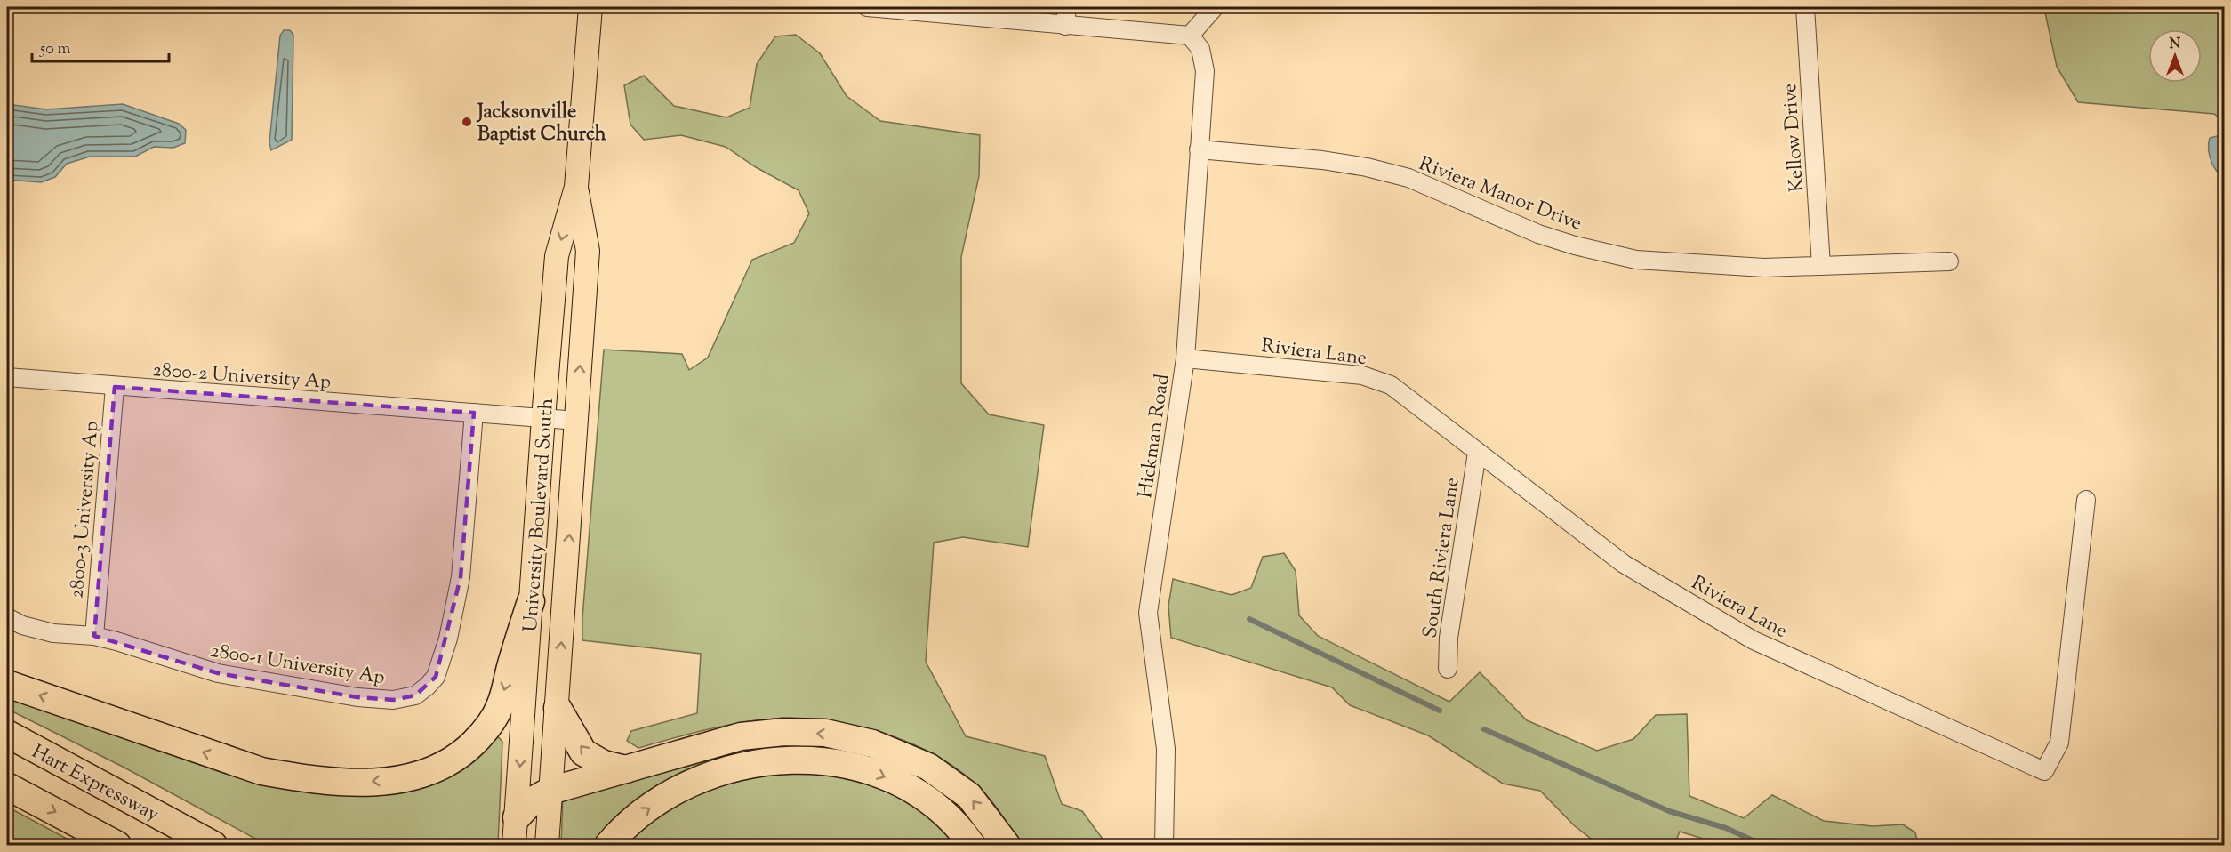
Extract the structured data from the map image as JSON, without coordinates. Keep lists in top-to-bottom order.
{
  "streets": {
    "highway": ["Hart Expressway"],
    "main road": ["University Boulevard South"],
    "street": [
      "Kellow Drive",
      "Riviera Manor Drive",
      "Riviera Lane",
      "2800-2 University Ap",
      "Hickman Road",
      "2800-3 University Ap",
      "South Riviera Lane",
      "2800-1 University Ap"
    ]
  },
  "crossings": [
    ["Kellow Drive", "Riviera Manor Drive"],
    ["Riviera Manor Drive", "Hickman Road"],
    ["Riviera Lane", "Hickman Road"],
    ["Riviera Lane", "South Riviera Lane"],
    ["2800-2 University Ap", "2800-3 University Ap"],
    ["2800-2 University Ap", "2800-1 University Ap"],
    ["2800-3 University Ap", "2800-1 University Ap"]
  ],
  "places": ["Jacksonville Baptist Church"],
  "scale_bar": "50 m",
  "north": "top"
}
